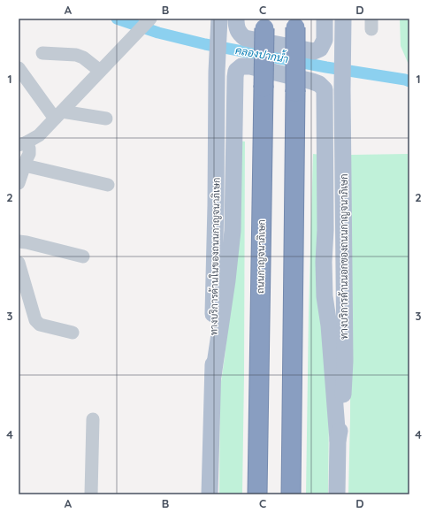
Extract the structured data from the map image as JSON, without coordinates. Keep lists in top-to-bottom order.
{
  "streets": {
    "highway": ["ถนนกาญจนาภิเษก"],
    "main road": ["ทางบริการด้านในของถนนกาญจนาภิเษก", "ทางบริการด้านนอกของถนนกาญจนาภิเษก"]
  },
  "water": ["คลองปากน้ำ"],
  "grid": {
    "columns": [
      "A",
      "B",
      "C",
      "D"
    ],
    "rows": [
      "1",
      "2",
      "3",
      "4"
    ]
  }
}
